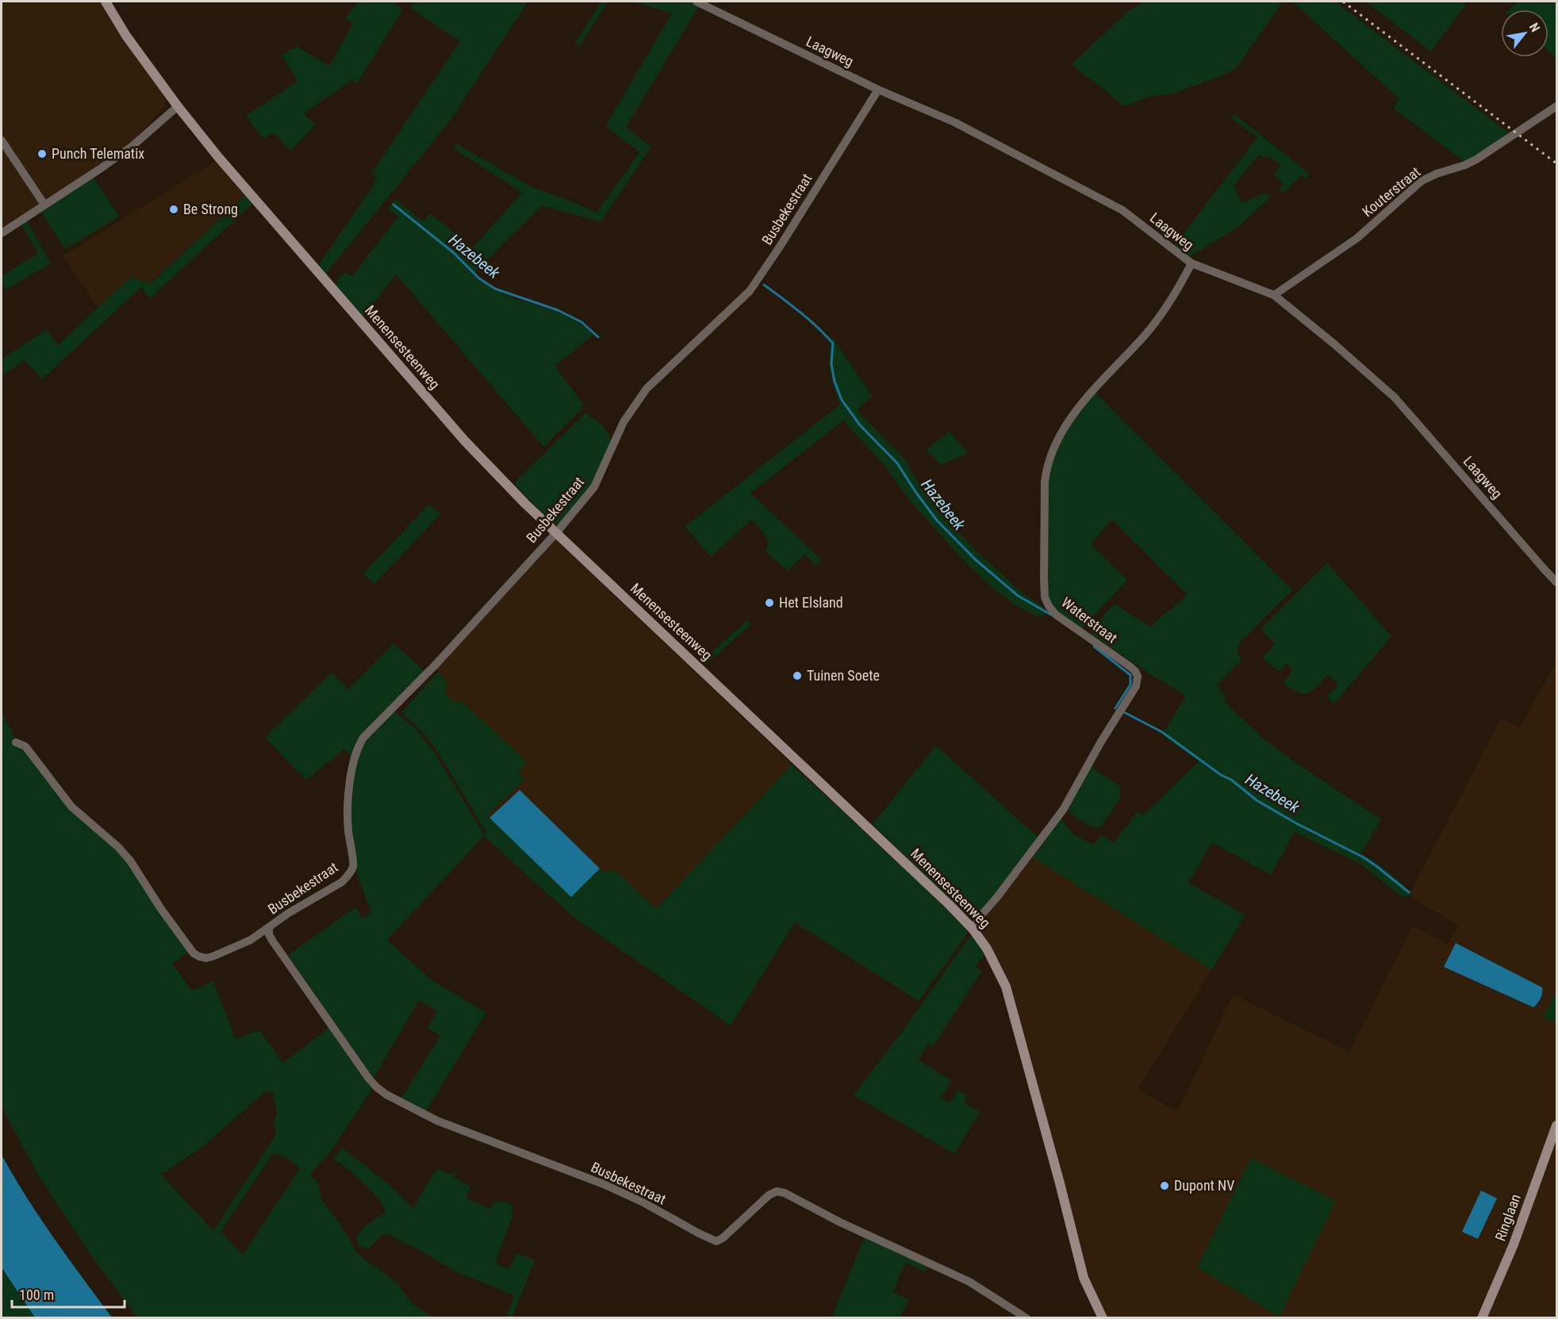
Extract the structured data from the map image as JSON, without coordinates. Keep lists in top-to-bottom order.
{
  "streets": {
    "street": [
      "Laagweg",
      "Kouterstraat",
      "Busbekestraat",
      "Menensesteenweg",
      "Waterstraat",
      "Ringlaan"
    ]
  },
  "crossings": [
    ["Laagweg", "Kouterstraat"],
    ["Laagweg", "Busbekestraat"],
    ["Laagweg", "Waterstraat"],
    ["Busbekestraat", "Menensesteenweg"],
    ["Menensesteenweg", "Waterstraat"]
  ],
  "water": ["Hazebeek"],
  "places": [
    "Punch Telematix",
    "Be Strong",
    "Het Elsland",
    "Tuinen Soete",
    "Dupont NV"
  ],
  "scale_bar": "100 m",
  "north": "top right"
}
